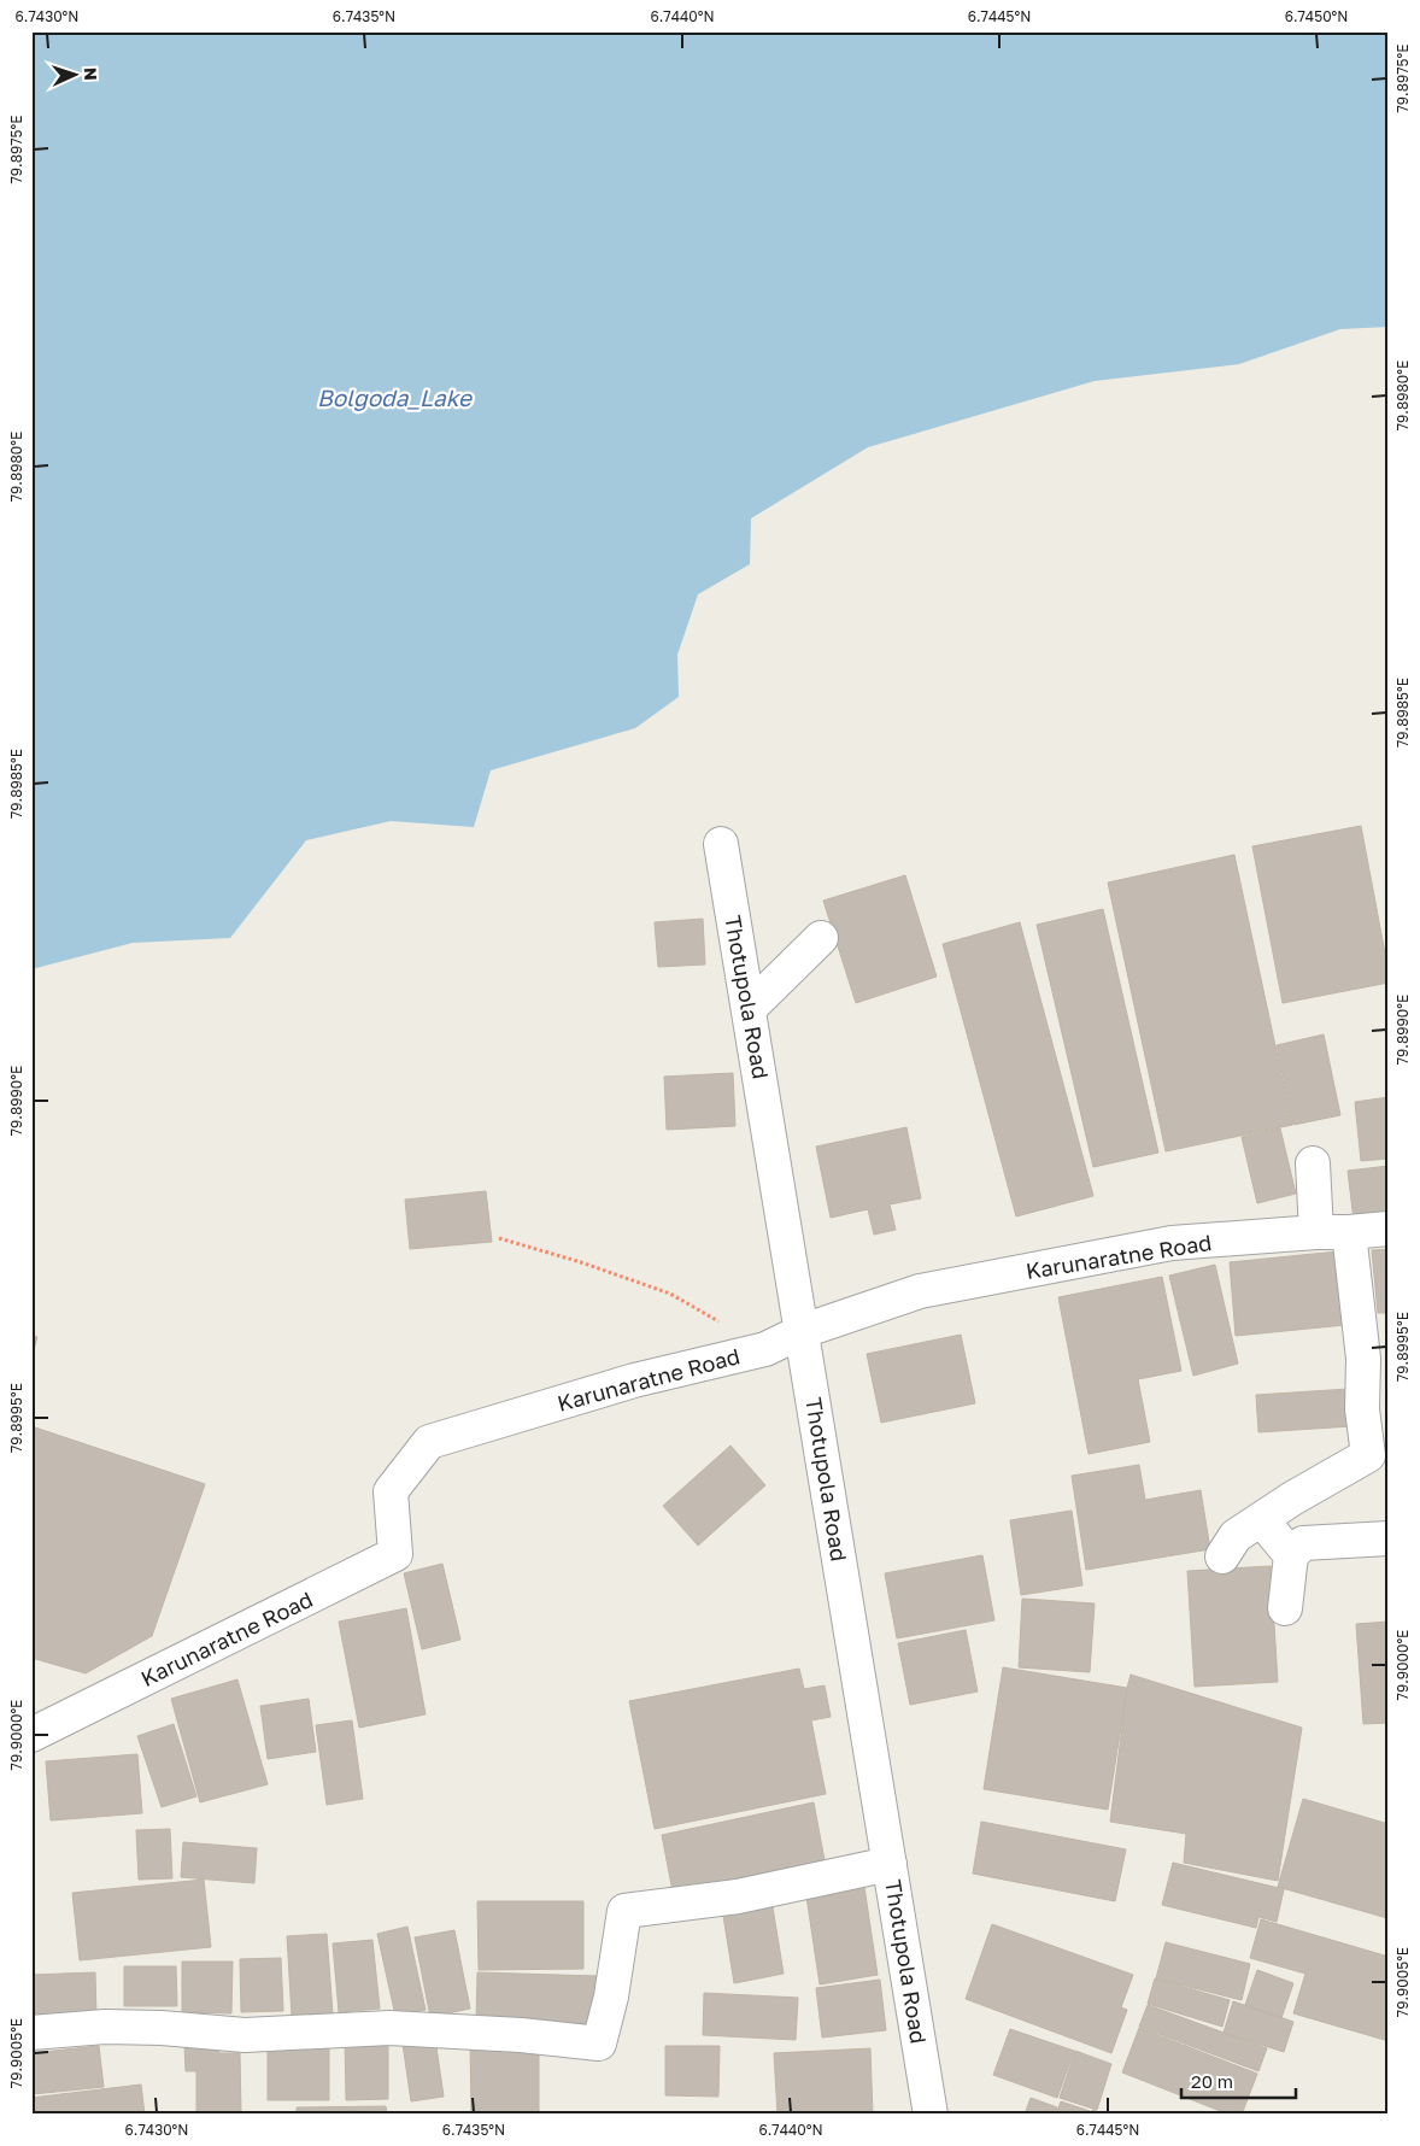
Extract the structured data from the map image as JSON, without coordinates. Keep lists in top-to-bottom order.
{
  "streets": {
    "street": ["Thotupola Road", "Karunaratne Road"]
  },
  "crossings": [
    ["Thotupola Road", "Karunaratne Road"]
  ],
  "water": ["Bolgoda_Lake"],
  "scale_bar": "20 m",
  "north": "right",
  "coordinates": [
    "6.7430°N",
    "6.7435°N",
    "6.7440°N",
    "6.7445°N",
    "6.7450°N",
    "79.8975°E",
    "79.8980°E",
    "79.8985°E",
    "79.8990°E",
    "79.8995°E",
    "79.9000°E",
    "79.9005°E"
  ]
}
